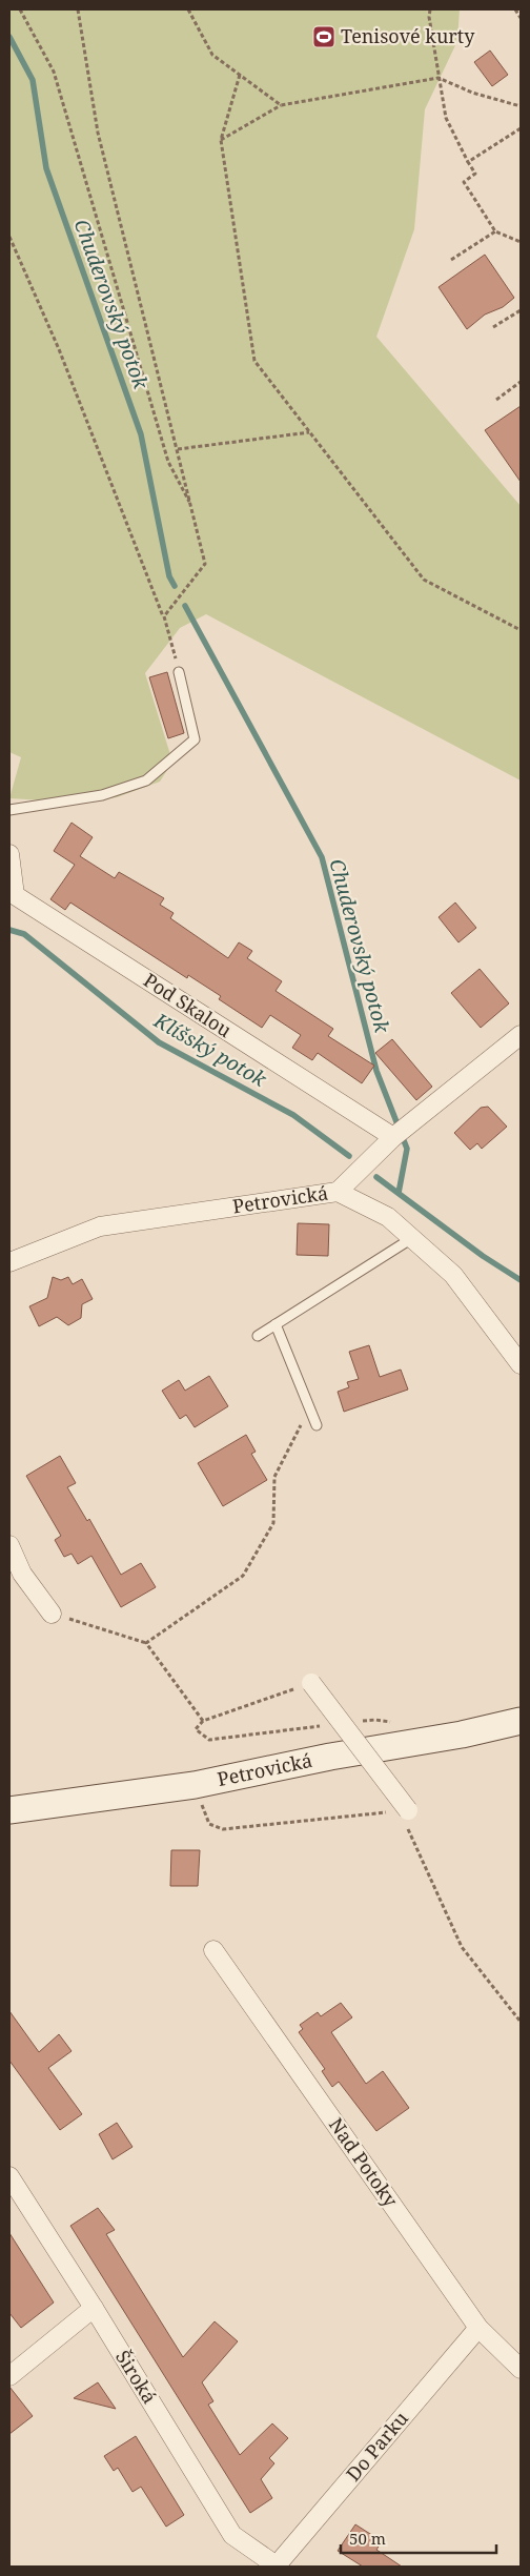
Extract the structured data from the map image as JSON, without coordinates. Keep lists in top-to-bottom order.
{
  "streets": {
    "main road": ["Petrovická"],
    "street": [
      "Pod Skalou",
      "Nad Potoky",
      "Široká",
      "Do Parku"
    ]
  },
  "crossings": [
    ["Nad Potoky", "Do Parku"],
    ["Široká", "Do Parku"]
  ],
  "water": ["Chuderovský potok", "Klíšský potok"],
  "places": {
    "sports": ["Tenisové kurty"]
  },
  "scale_bar": "50 m"
}
